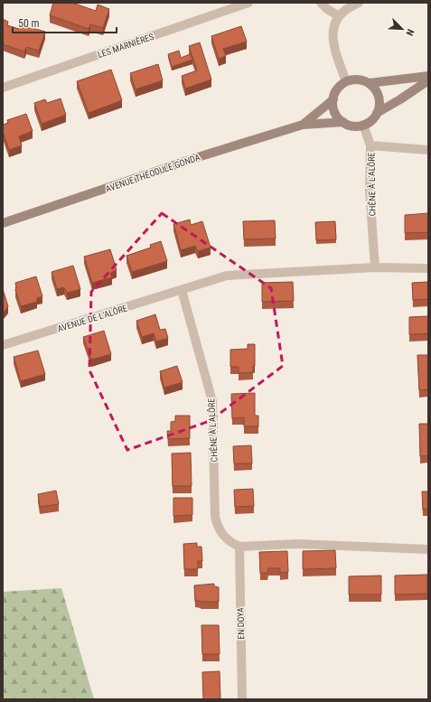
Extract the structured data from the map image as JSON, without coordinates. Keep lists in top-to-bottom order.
{
  "streets": {
    "main road": ["AVENUE THÉODULE GONDA"],
    "street": [
      "LES MARNIÈRES",
      "CHÊNE À L'ALÔRE",
      "AVENUE DE L'ALÔRE",
      "EN DOYA"
    ]
  },
  "crossings": [
    ["AVENUE THÉODULE GONDA", "CHÊNE À L'ALÔRE"],
    ["CHÊNE À L'ALÔRE", "AVENUE DE L'ALÔRE"],
    ["CHÊNE À L'ALÔRE", "EN DOYA"]
  ],
  "scale_bar": "50 m",
  "north": "bottom right"
}
